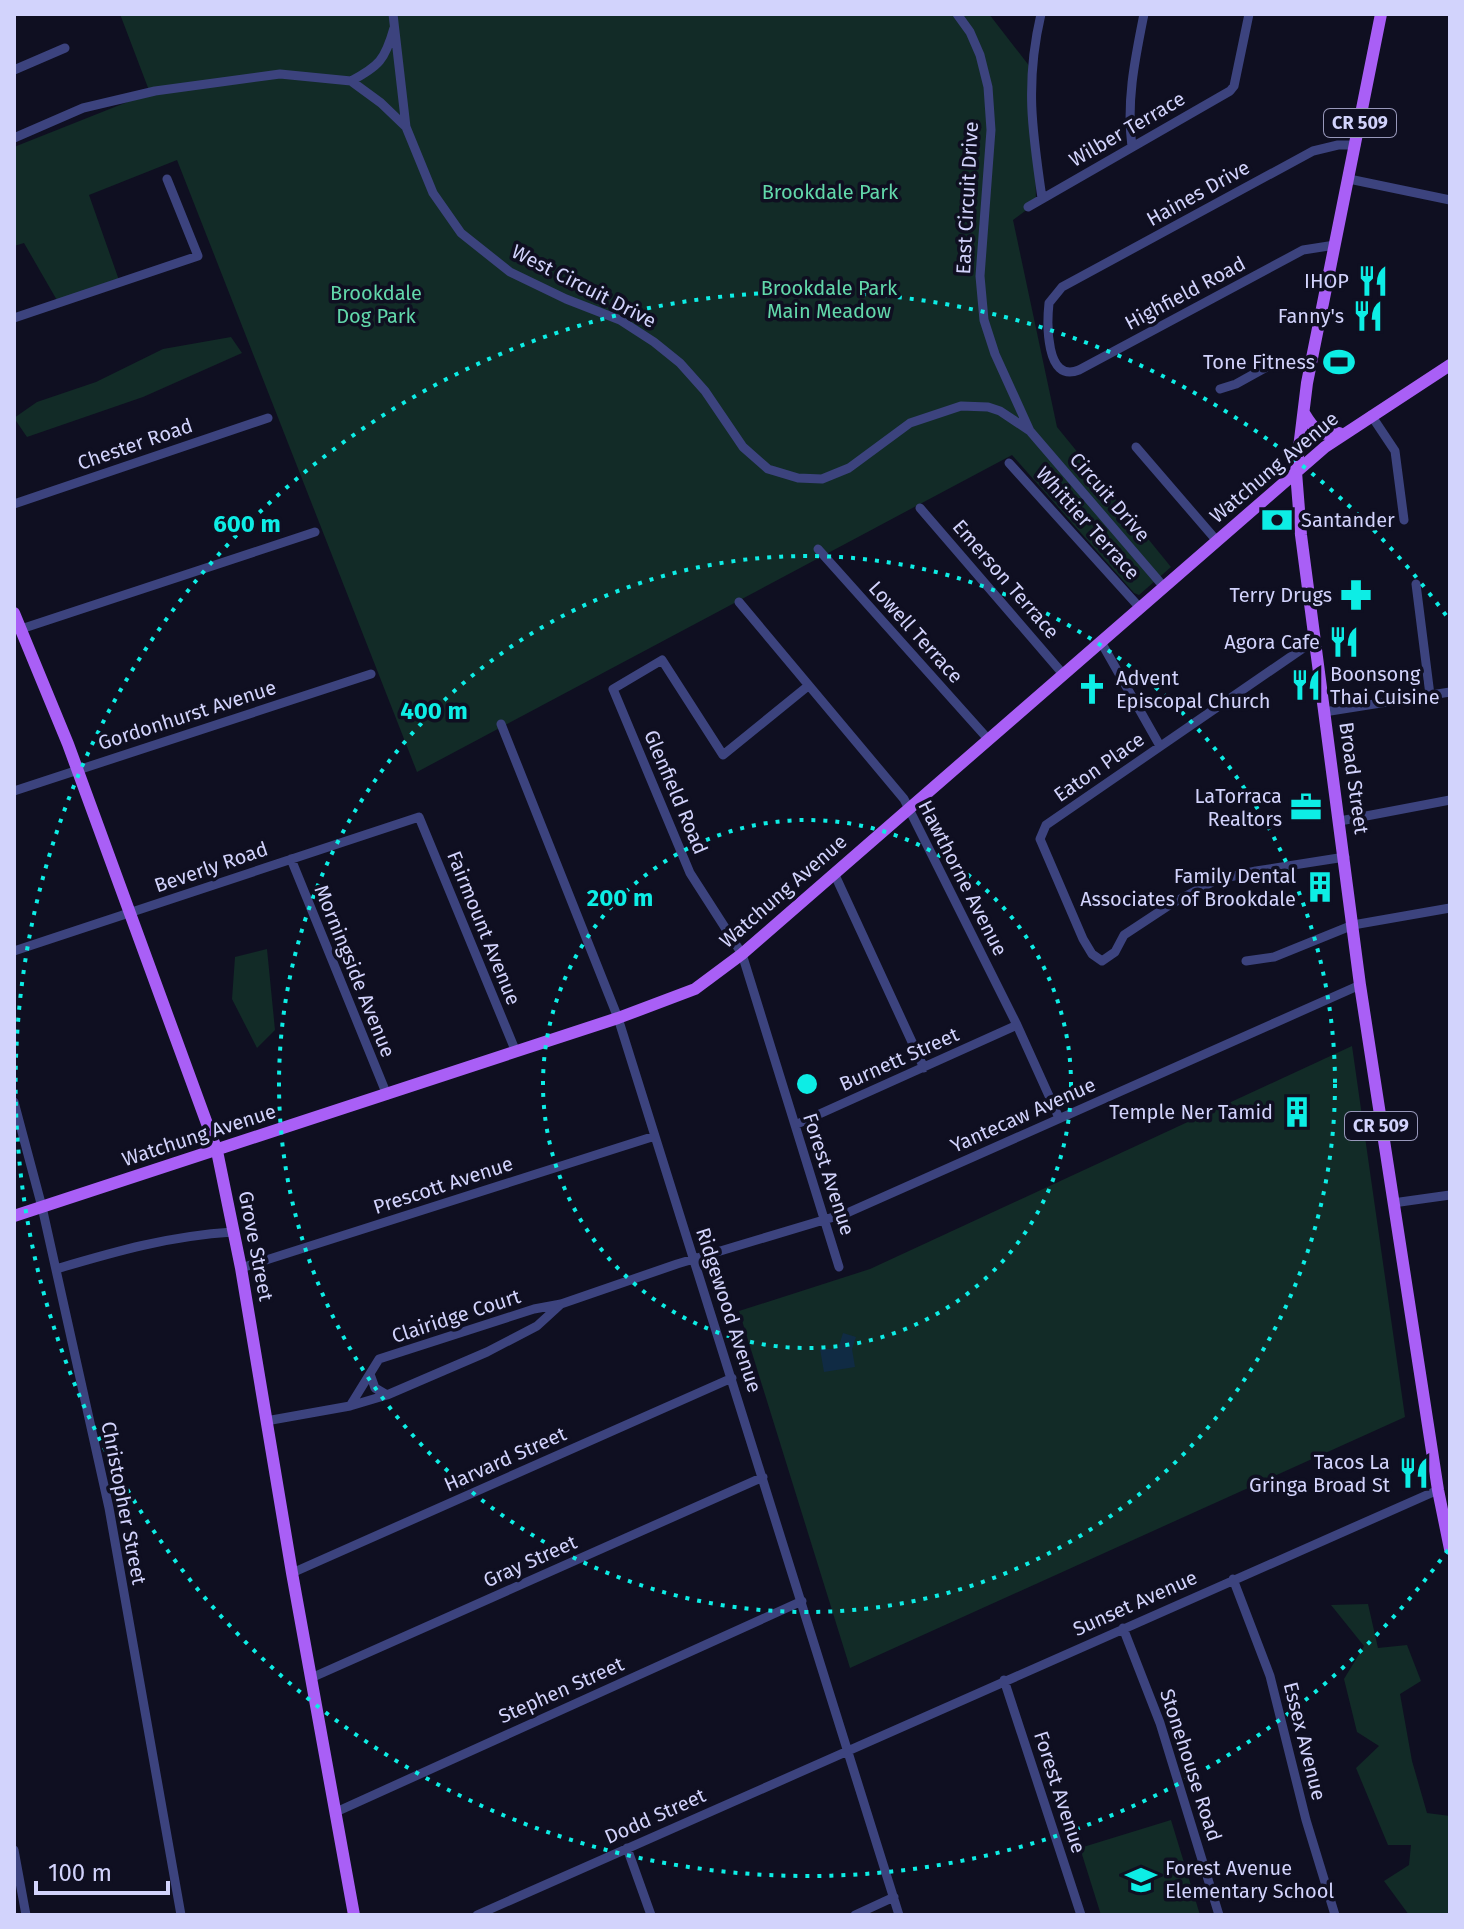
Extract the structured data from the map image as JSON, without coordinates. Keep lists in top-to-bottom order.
{
  "streets": {
    "main road": [
      "CR 509",
      "Watchung Avenue",
      "Broad Street",
      "Grove Street"
    ],
    "street": [
      "Wilber Terrace",
      "Haines Drive",
      "East Circuit Drive",
      "West Circuit Drive",
      "Highfield Road",
      "Chester Road",
      "Circuit Drive",
      "Whittier Terrace",
      "Emerson Terrace",
      "Lowell Terrace",
      "Gordonhurst Avenue",
      "Eaton Place",
      "Glenfield Road",
      "Beverly Road",
      "Hawthorne Avenue",
      "Fairmount Avenue",
      "Morningside Avenue",
      "Burnett Street",
      "Yantecaw Avenue",
      "Forest Avenue",
      "Prescott Avenue",
      "Ridgewood Avenue",
      "Clairidge Court",
      "Harvard Street",
      "Christopher Street",
      "Gray Street",
      "Sunset Avenue",
      "Stephen Street",
      "Essex Avenue",
      "Stonehouse Road",
      "Dodd Street"
    ]
  },
  "crossings": [
    ["Haines Drive", "Highfield Road"],
    ["Haines Drive", "Broad Street"],
    ["East Circuit Drive", "West Circuit Drive"],
    ["East Circuit Drive", "Circuit Drive"],
    ["West Circuit Drive", "Circuit Drive"],
    ["Highfield Road", "Broad Street"],
    ["Watchung Avenue", "Circuit Drive"],
    ["Watchung Avenue", "Whittier Terrace"],
    ["Watchung Avenue", "Emerson Terrace"],
    ["Watchung Avenue", "Lowell Terrace"],
    ["Watchung Avenue", "Broad Street"],
    ["Watchung Avenue", "Glenfield Road"],
    ["Watchung Avenue", "Hawthorne Avenue"],
    ["Watchung Avenue", "Fairmount Avenue"],
    ["Watchung Avenue", "Morningside Avenue"],
    ["Watchung Avenue", "Forest Avenue"],
    ["Watchung Avenue", "Grove Street"],
    ["Watchung Avenue", "Ridgewood Avenue"],
    ["Watchung Avenue", "Christopher Street"],
    ["Gordonhurst Avenue", "Grove Street"],
    ["Eaton Place", "Broad Street"],
    ["Broad Street", "Yantecaw Avenue"],
    ["Broad Street", "Sunset Avenue"],
    ["Glenfield Road", "Hawthorne Avenue"],
    ["Glenfield Road", "Forest Avenue"],
    ["Beverly Road", "Fairmount Avenue"],
    ["Beverly Road", "Morningside Avenue"],
    ["Beverly Road", "Grove Street"],
    ["Hawthorne Avenue", "Burnett Street"],
    ["Hawthorne Avenue", "Yantecaw Avenue"],
    ["Burnett Street", "Forest Avenue"],
    ["Yantecaw Avenue", "Forest Avenue"],
    ["Yantecaw Avenue", "Ridgewood Avenue"],
    ["Yantecaw Avenue", "Clairidge Court"],
    ["Forest Avenue", "Sunset Avenue"],
    ["Prescott Avenue", "Grove Street"],
    ["Prescott Avenue", "Ridgewood Avenue"],
    ["Grove Street", "Clairidge Court"],
    ["Grove Street", "Harvard Street"],
    ["Grove Street", "Gray Street"],
    ["Grove Street", "Stephen Street"],
    ["Ridgewood Avenue", "Clairidge Court"],
    ["Ridgewood Avenue", "Harvard Street"],
    ["Ridgewood Avenue", "Gray Street"],
    ["Ridgewood Avenue", "Sunset Avenue"],
    ["Ridgewood Avenue", "Stephen Street"],
    ["Ridgewood Avenue", "Dodd Street"],
    ["Sunset Avenue", "Essex Avenue"],
    ["Sunset Avenue", "Stonehouse Road"],
    ["Sunset Avenue", "Dodd Street"]
  ],
  "parks": ["Brookdale Park", "Brookdale Park Main Meadow", "Brookdale Dog Park"],
  "places": {
    "restaurant": [
      "IHOP",
      "Fanny's",
      "Agora Cafe",
      "Boonsong Thai Cuisine",
      "Tacos La Gringa Broad St"
    ],
    "sports": ["Tone Fitness"],
    "bank": ["Santander"],
    "pharmacy": ["Terry Drugs"],
    "church": ["Advent Episcopal Church"],
    "office": ["LaTorraca Realtors"],
    "building": ["Family Dental Associates of Brookdale", "Temple Ner Tamid"],
    "school or university": ["Forest Avenue Elementary School"]
  },
  "scale_bar": "100 m",
  "rings": ["600 m", "400 m", "200 m"]
}
